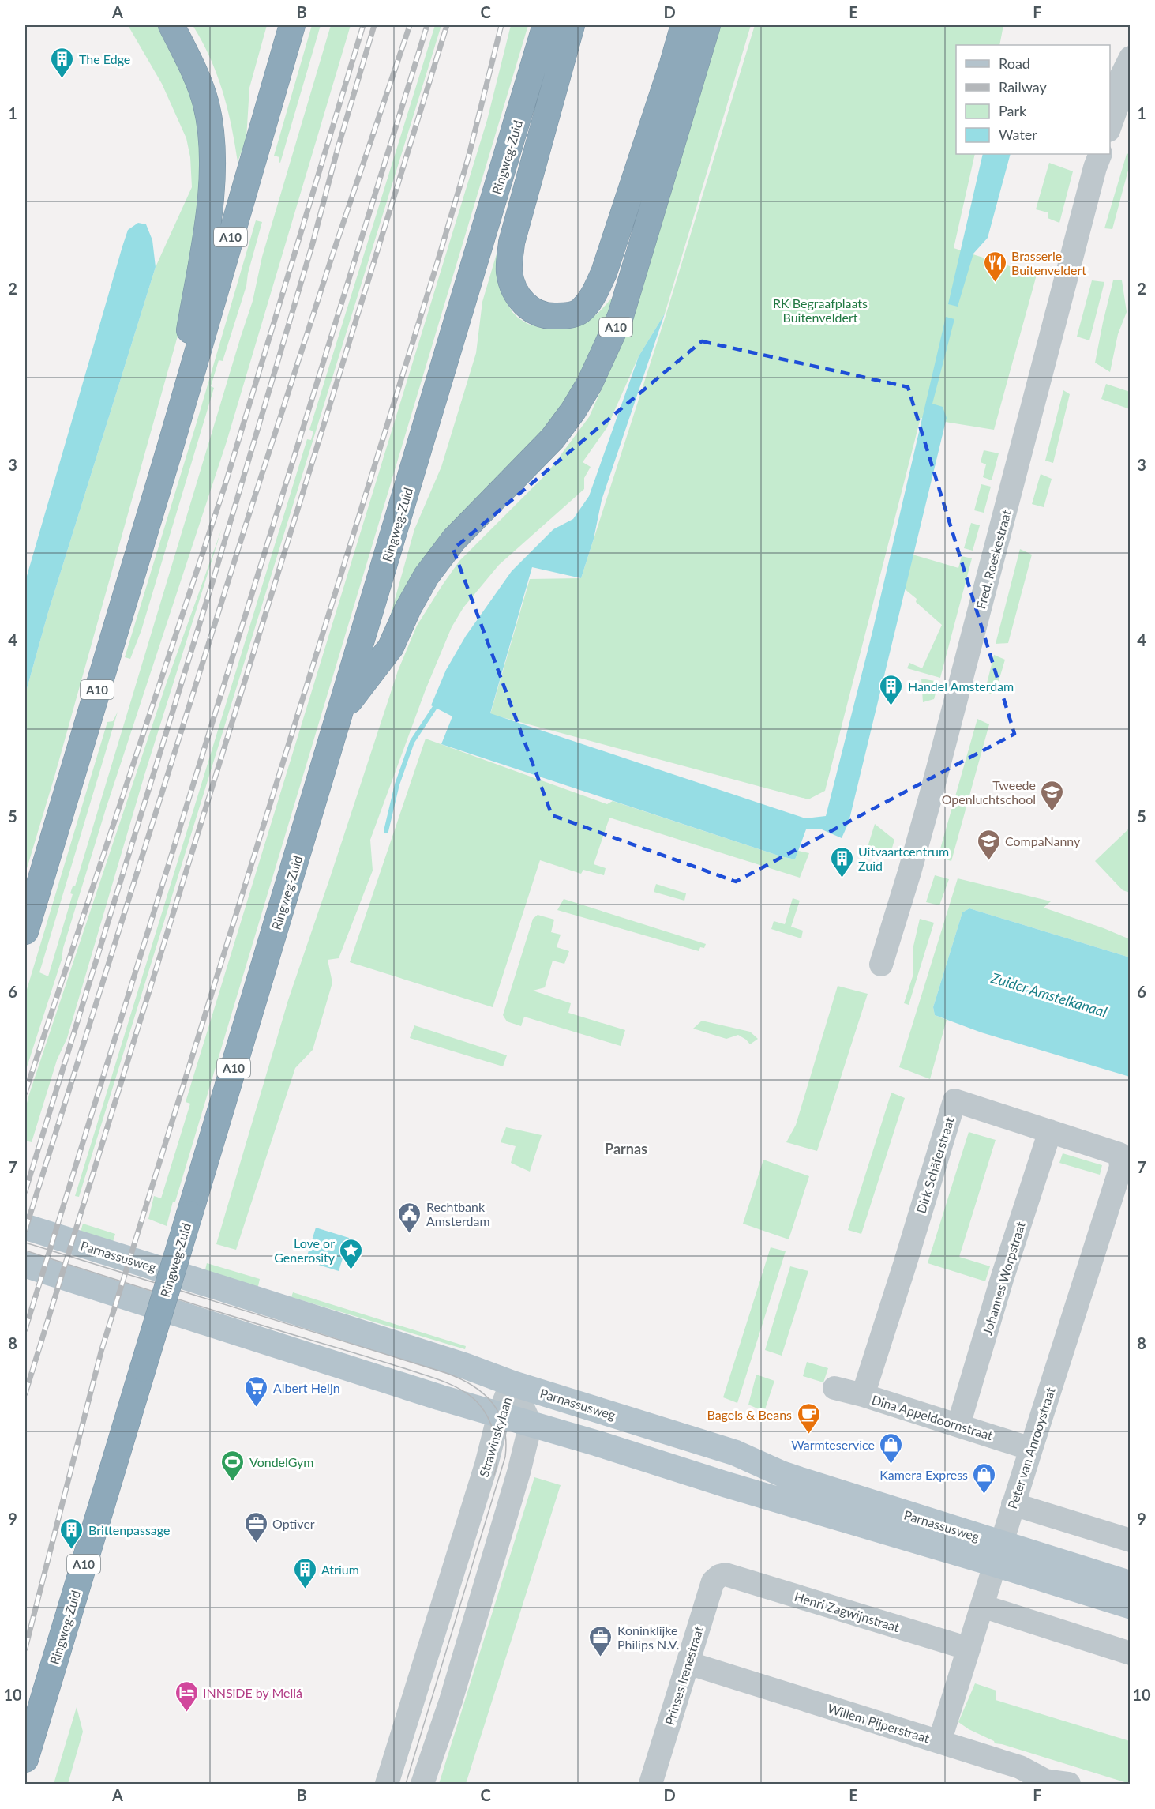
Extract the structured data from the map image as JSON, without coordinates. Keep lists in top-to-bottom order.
{
  "streets": {
    "highway": ["Ringweg-Zuid", "A10"],
    "main road": ["Parnassusweg"],
    "street": [
      "Fred. Roeskestraat",
      "Dirk Schäferstraat",
      "Johannes Worpstraat",
      "Dina Appeldoornstraat",
      "Strawinskylaan",
      "Peter van Anrooystraat",
      "Henri Zagwijnstraat",
      "Prinses Irenestraat",
      "Willem Pijperstraat"
    ]
  },
  "crossings": [
    ["Ringweg-Zuid", "A10"],
    ["Dirk Schäferstraat", "Johannes Worpstraat"],
    ["Dirk Schäferstraat", "Dina Appeldoornstraat"],
    ["Dirk Schäferstraat", "Peter van Anrooystraat"],
    ["Parnassusweg", "Strawinskylaan"],
    ["Parnassusweg", "Peter van Anrooystraat"],
    ["Johannes Worpstraat", "Dina Appeldoornstraat"],
    ["Dina Appeldoornstraat", "Peter van Anrooystraat"],
    ["Peter van Anrooystraat", "Henri Zagwijnstraat"],
    ["Peter van Anrooystraat", "Willem Pijperstraat"],
    ["Henri Zagwijnstraat", "Prinses Irenestraat"],
    ["Prinses Irenestraat", "Willem Pijperstraat"]
  ],
  "districts": ["Parnas"],
  "water": ["Zuider Amstelkanaal"],
  "parks": ["RK Begraafplaats Buitenveldert"],
  "places": {
    "building": [
      "The Edge",
      "Handel Amsterdam",
      "Uitvaartcentrum Zuid",
      "Brittenpassage",
      "Atrium"
    ],
    "restaurant": ["Brasserie Buitenveldert"],
    "school or university": ["Tweede Openluchtschool", "CompaNanny"],
    "public building": ["Rechtbank Amsterdam"],
    "place": ["Love or Generosity"],
    "supermarket": ["Albert Heijn"],
    "cafe": ["Bagels & Beans"],
    "shop": ["Warmteservice", "Kamera Express"],
    "sports": ["VondelGym"],
    "office": ["Optiver", "Koninklijke Philips N.V."],
    "hotel": ["INNSiDE by Meliá"]
  },
  "legend": [
    "Road",
    "Railway",
    "Park",
    "Water"
  ],
  "grid": {
    "columns": [
      "A",
      "B",
      "C",
      "D",
      "E",
      "F"
    ],
    "rows": [
      "1",
      "2",
      "3",
      "4",
      "5",
      "6",
      "7",
      "8",
      "9",
      "10"
    ]
  }
}
